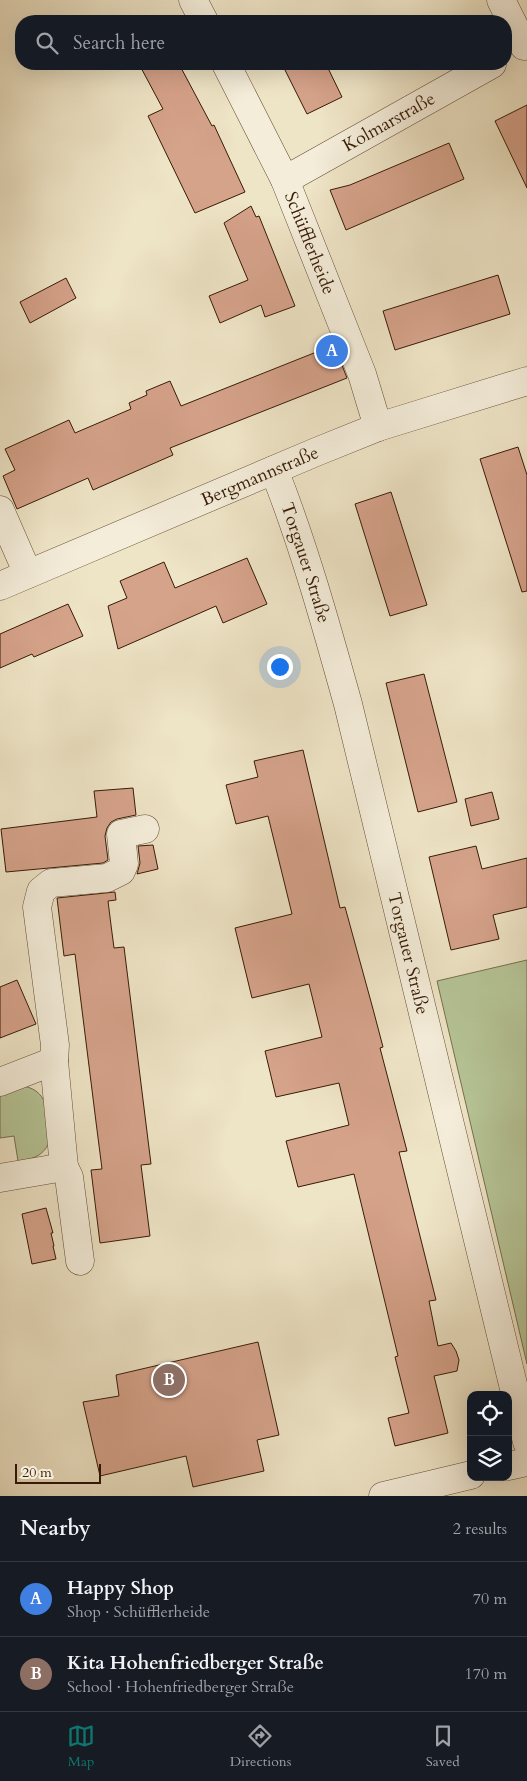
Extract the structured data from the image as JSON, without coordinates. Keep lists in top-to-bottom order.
{
  "streets": {
    "street": [
      "Kolmarstraße",
      "Schüfflerheide",
      "Bergmannstraße",
      "Torgauer Straße"
    ]
  },
  "crossings": [
    ["Kolmarstraße", "Schüfflerheide"],
    ["Schüfflerheide", "Bergmannstraße"],
    ["Bergmannstraße", "Torgauer Straße"]
  ],
  "scale_bar": "20 m",
  "page": {
    "search": "Search here",
    "pins": ["A", "B"],
    "scale": "20 m",
    "heading": ["Nearby", "2 results"],
    "list": [
      {
        "mark": "A",
        "name": "Happy Shop",
        "note": "Shop · Schüfflerheide",
        "value": "70 m"
      },
      {
        "mark": "B",
        "name": "Kita Hohenfriedberger Straße",
        "note": "School · Hohenfriedberger Straße",
        "value": "170 m"
      }
    ],
    "nav": ["Map", "Directions", "Saved"]
  }
}
